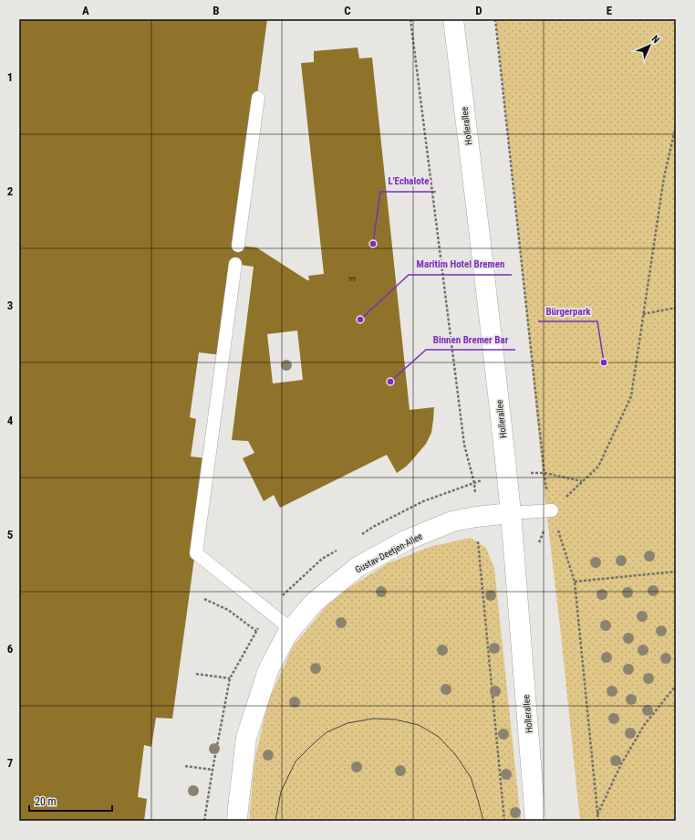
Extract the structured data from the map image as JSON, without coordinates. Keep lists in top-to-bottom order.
{
  "streets": {
    "main road": ["Hollerallee", "Gustav-Deetjen-Allee"]
  },
  "crossings": [
    ["Hollerallee", "Gustav-Deetjen-Allee"]
  ],
  "places": [
    "L'Echalote",
    "Maritim Hotel Bremen",
    "Bürgerpark",
    "Binnen Bremer Bar"
  ],
  "house_numbers": ["99"],
  "scale_bar": "20 m",
  "north": "top right",
  "grid": {
    "columns": [
      "A",
      "B",
      "C",
      "D",
      "E"
    ],
    "rows": [
      "1",
      "2",
      "3",
      "4",
      "5",
      "6",
      "7"
    ]
  }
}
